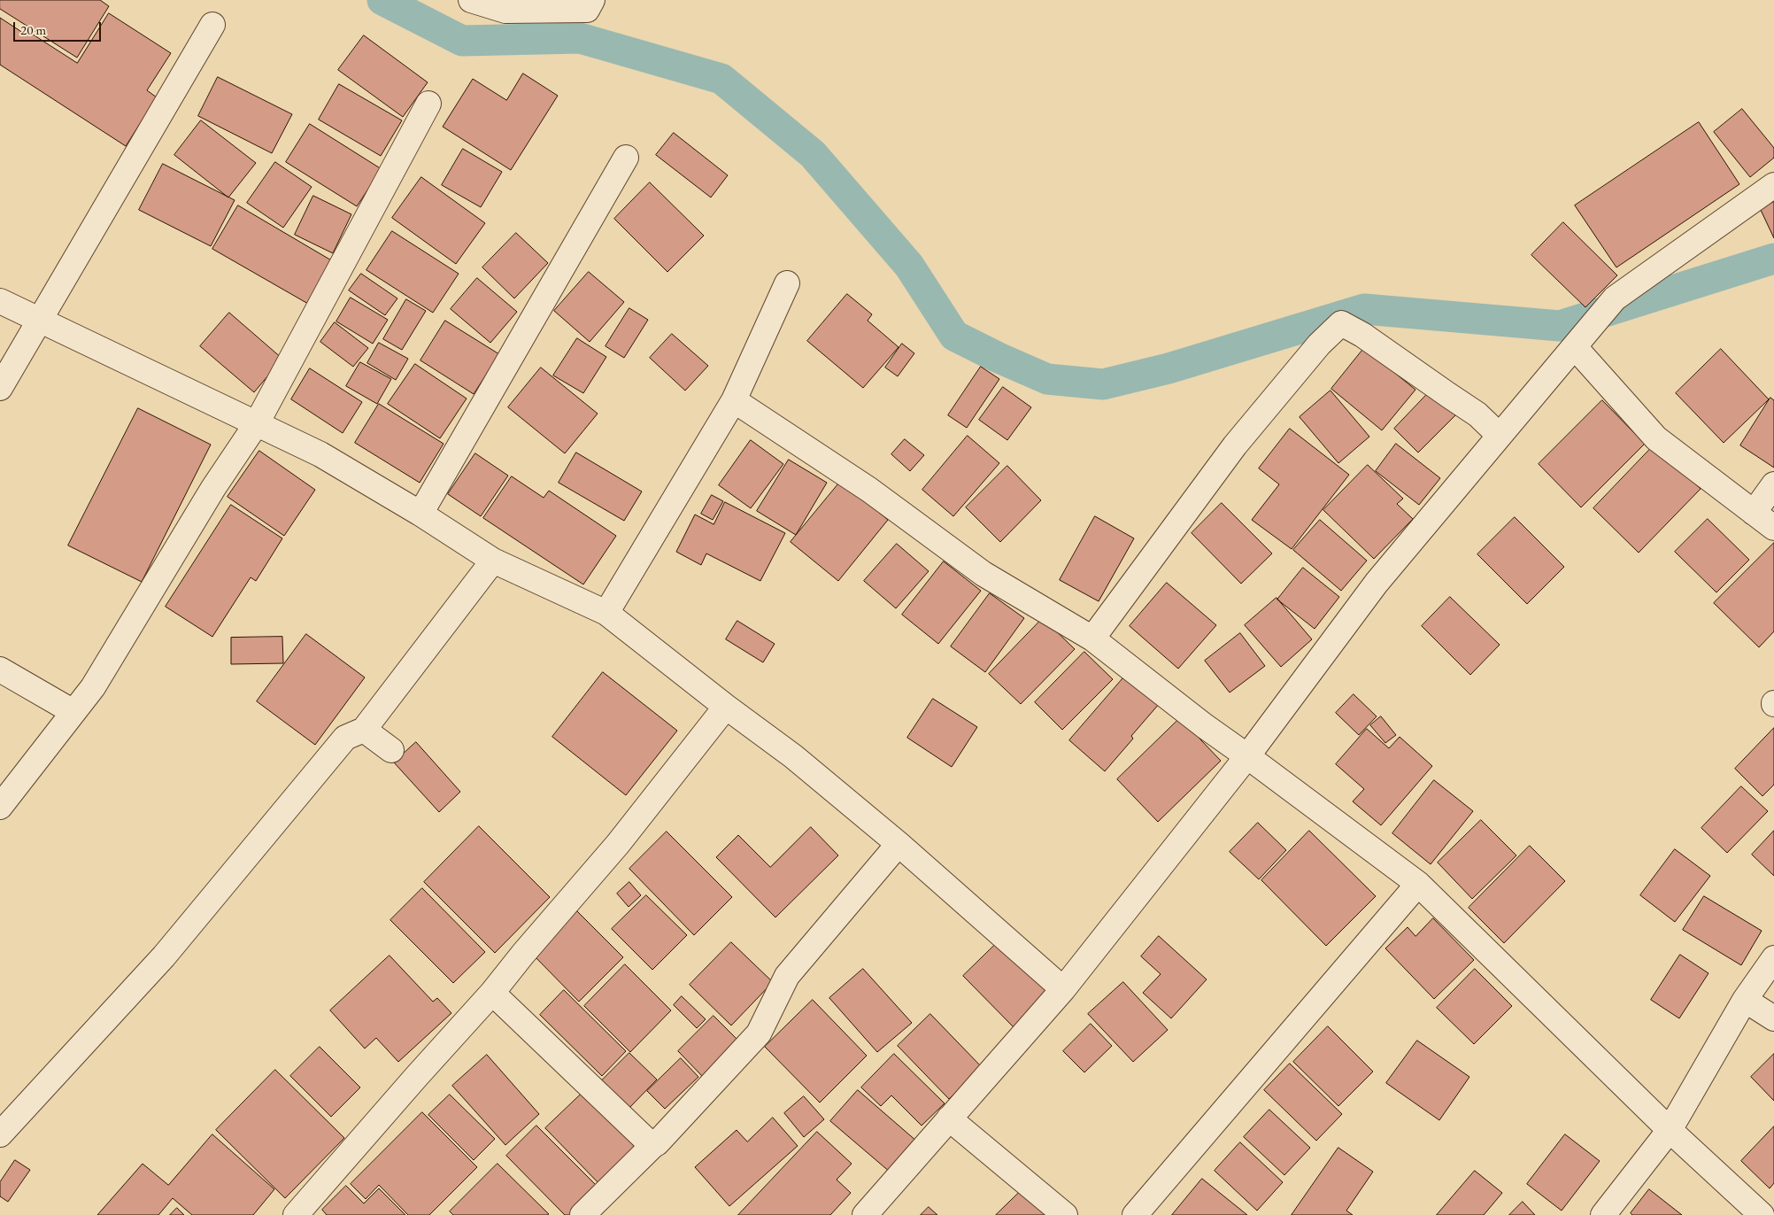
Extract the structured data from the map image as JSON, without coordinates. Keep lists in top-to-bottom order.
{
  "scale_bar": "20 m"
}
